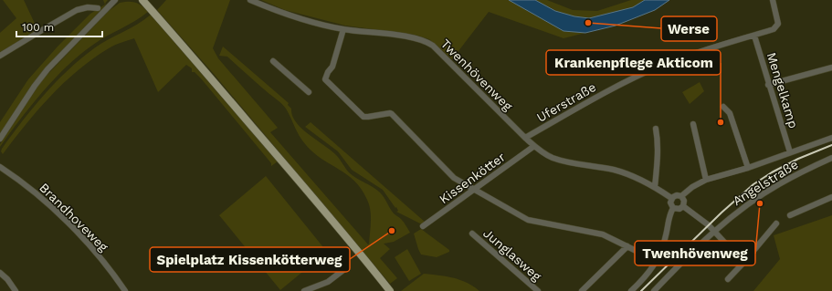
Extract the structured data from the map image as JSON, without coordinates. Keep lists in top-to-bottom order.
{
  "streets": {
    "street": [
      "Twenhövenweg",
      "Mengelkamp",
      "Uferstraße",
      "Kissenkötter",
      "Angelstraße",
      "Brandhoveweg",
      "Junglasweg"
    ]
  },
  "crossings": [
    ["Twenhövenweg", "Uferstraße"],
    ["Twenhövenweg", "Kissenkötter"],
    ["Mengelkamp", "Uferstraße"]
  ],
  "places": [
    "Werse",
    "Krankenpflege Akticom",
    "Twenhövenweg",
    "Spielplatz Kissenkötterweg"
  ],
  "scale_bar": "100 m"
}
